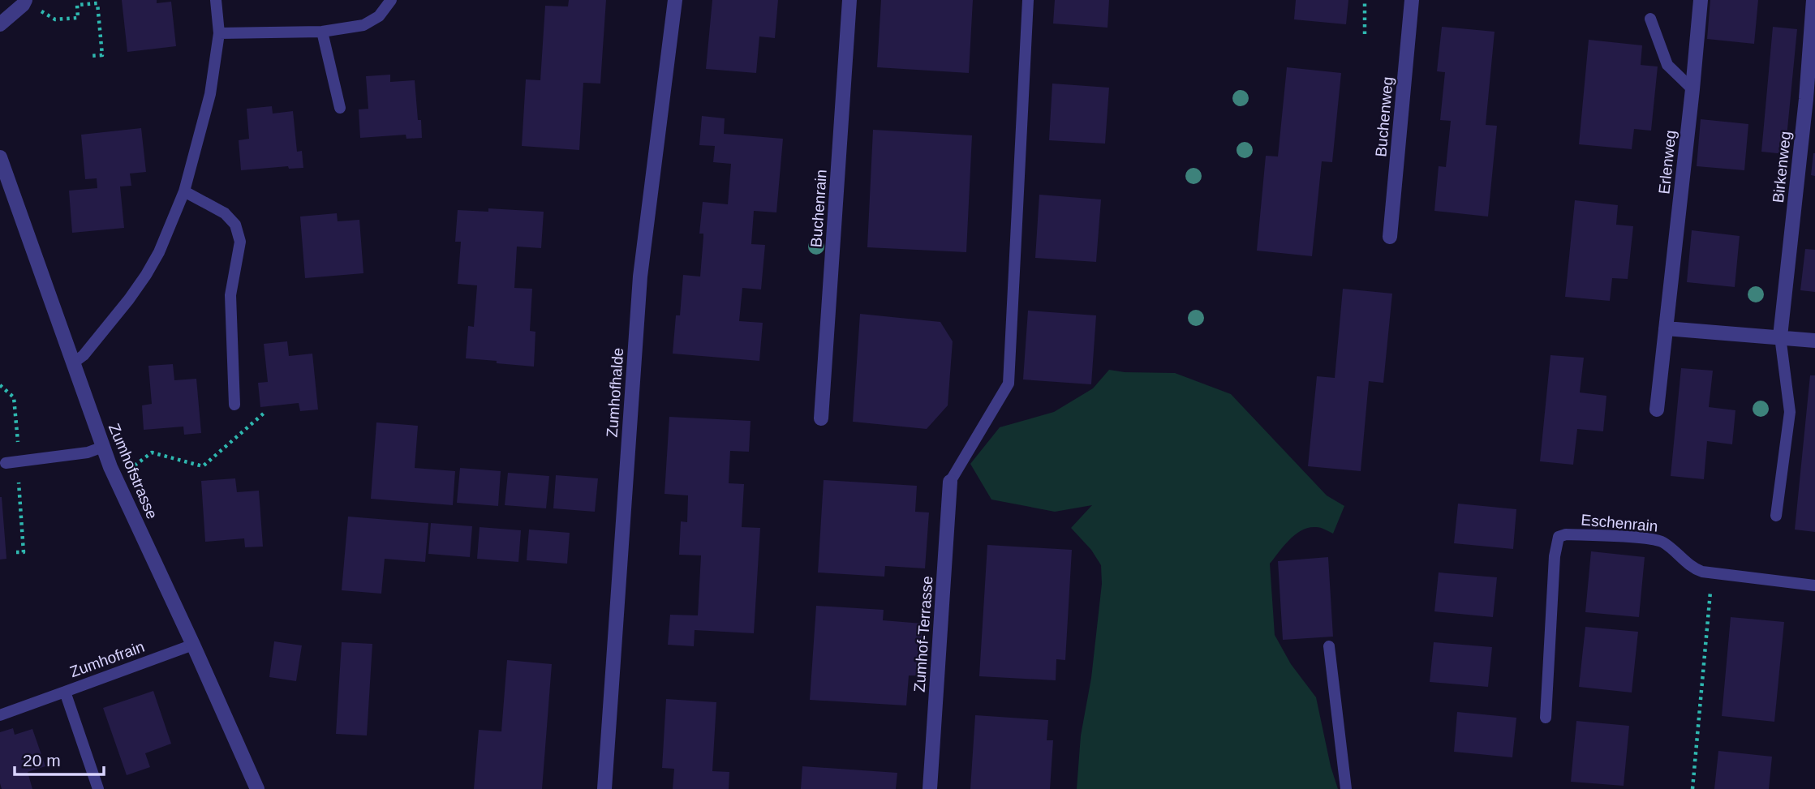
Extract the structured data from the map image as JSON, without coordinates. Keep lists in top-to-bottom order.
{
  "streets": {
    "street": [
      "Buchenweg",
      "Erlenweg",
      "Birkenweg",
      "Buchenrain",
      "Zumhofhalde",
      "Zumhofstrasse",
      "Zumhof-Terrasse"
    ],
    "lane": ["Eschenrain", "Zumhofrain"]
  },
  "crossings": [
    ["Zumhofstrasse", "Zumhofrain"]
  ],
  "scale_bar": "20 m"
}
